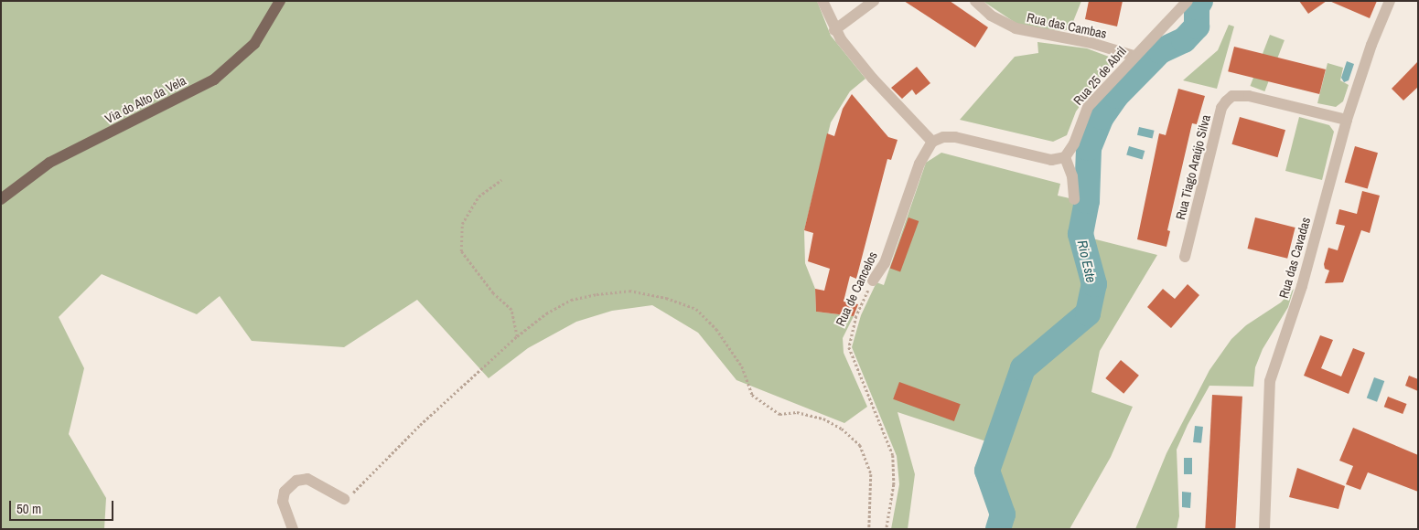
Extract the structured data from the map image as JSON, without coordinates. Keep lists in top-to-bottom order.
{
  "streets": {
    "main road": ["Via do Alto da Vela"],
    "street": [
      "Rua das Cambas",
      "Rua 25 de Abril",
      "Rua Tiago Araújo Silva",
      "Rua das Cavadas",
      "Rua de Cancelos"
    ]
  },
  "crossings": [
    ["Rua das Cambas", "Rua 25 de Abril"],
    ["Rua Tiago Araújo Silva", "Rua das Cavadas"]
  ],
  "water": ["Rio Este"],
  "scale_bar": "50 m"
}
